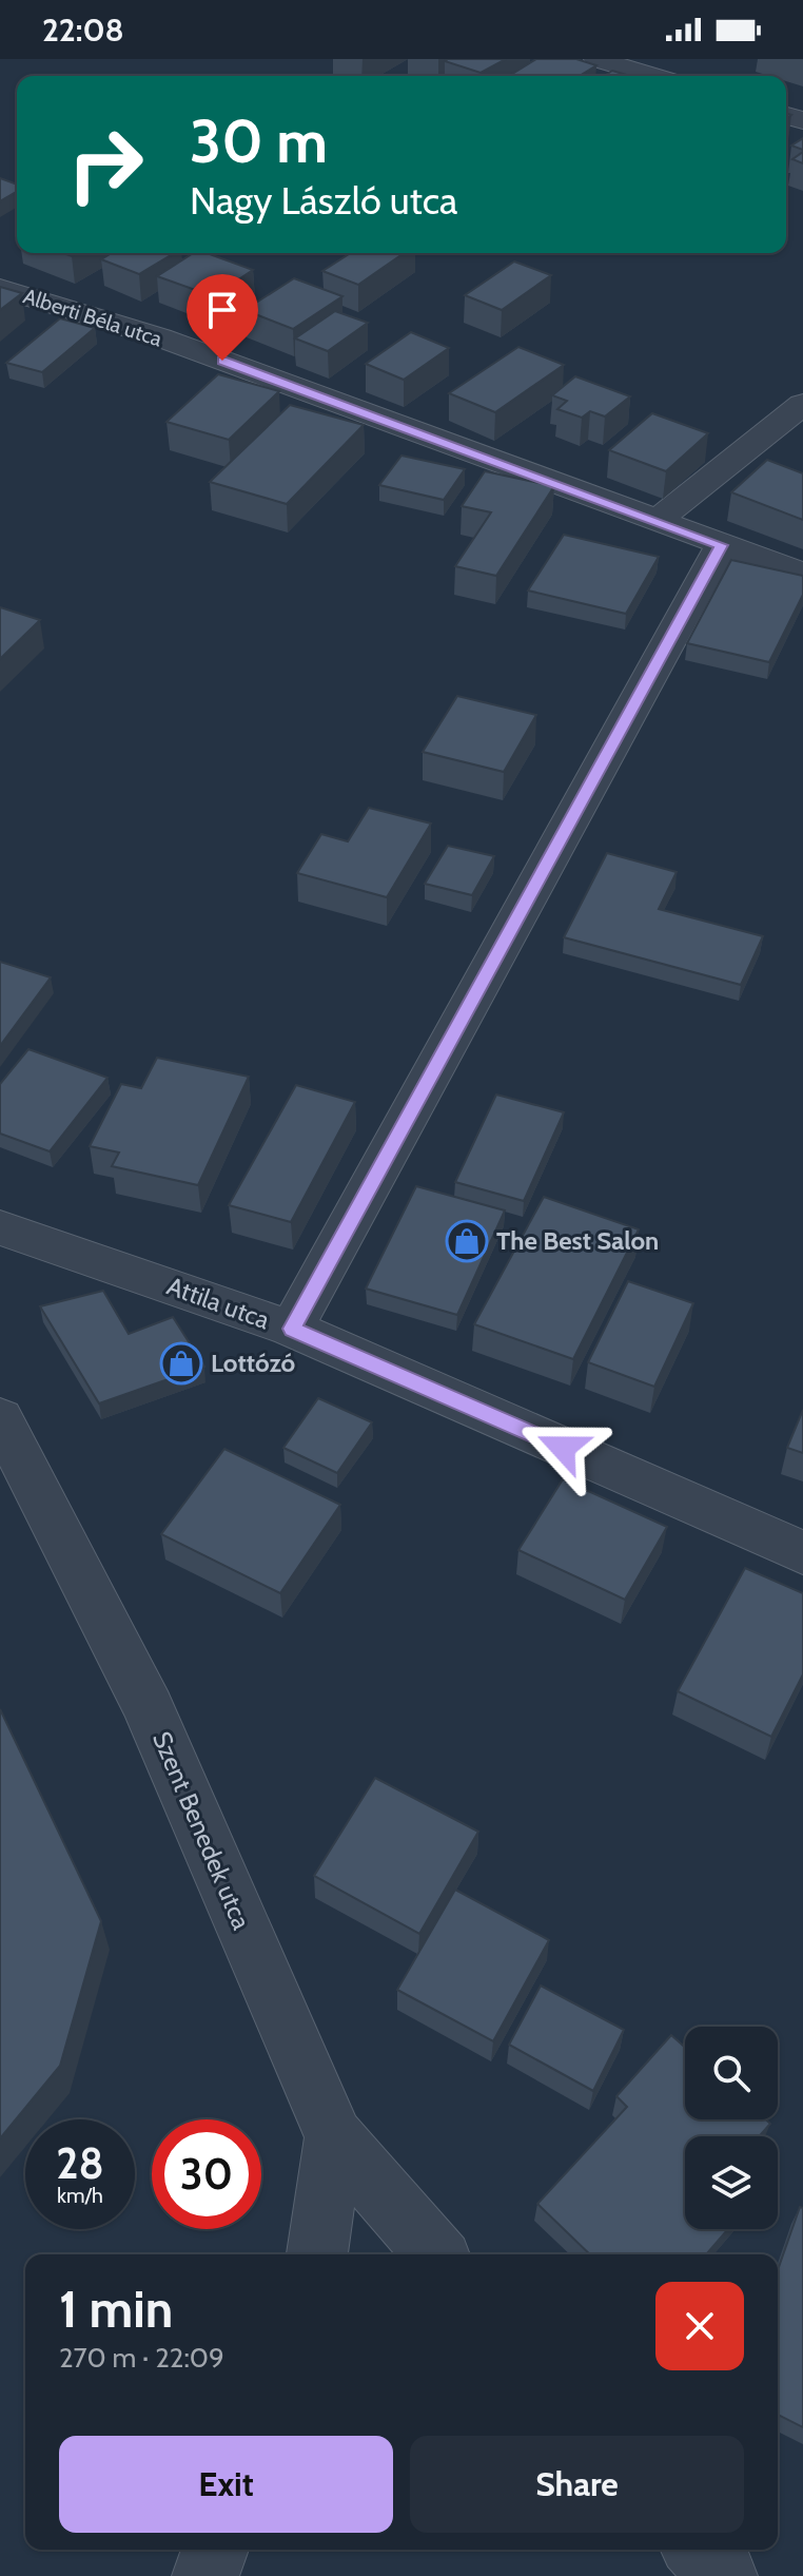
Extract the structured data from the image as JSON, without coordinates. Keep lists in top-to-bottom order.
{
  "streets": {
    "street": ["Alberti Béla utca", "Attila utca", "Szent Benedek utca"]
  },
  "places": {
    "shop": ["The Best Salon", "Lottózó"]
  },
  "page": {
    "status": "22:08",
    "turn": ["30 m", "Nagy László utca"],
    "speed": "28 km/h",
    "limit": "30",
    "heading": ["1 min", "270 m · 22:09"],
    "buttons": ["Exit", "Share"]
  }
}
